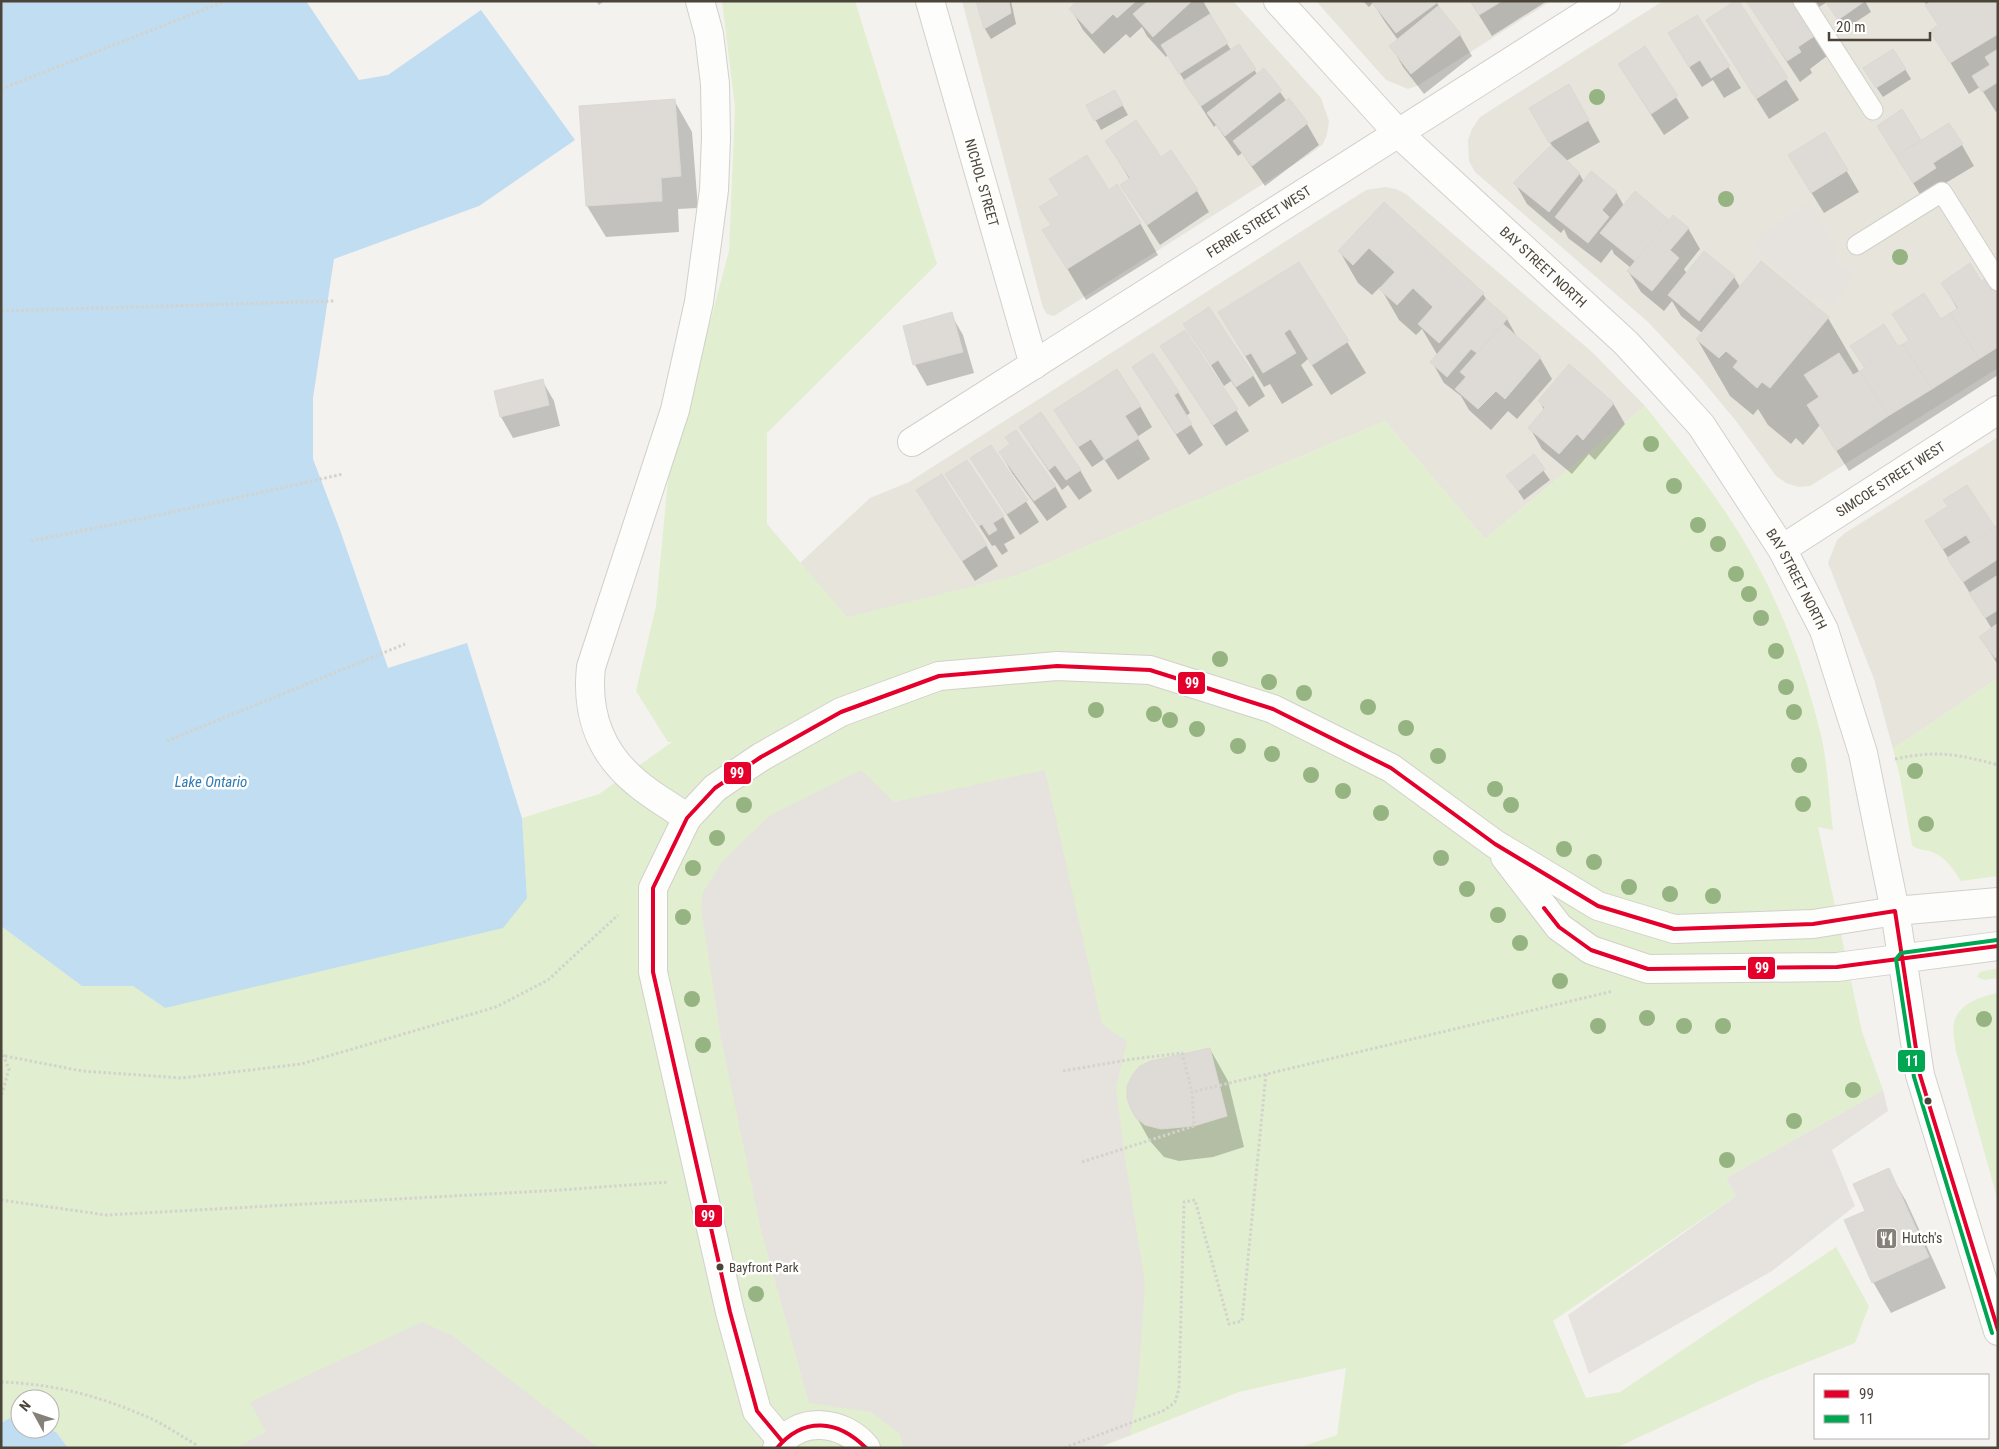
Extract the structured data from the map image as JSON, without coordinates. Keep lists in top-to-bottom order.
{
  "streets": {
    "street": [
      "NICHOL STREET",
      "FERRIE STREET WEST",
      "BAY STREET NORTH",
      "SIMCOE STREET WEST"
    ]
  },
  "crossings": [
    ["NICHOL STREET", "FERRIE STREET WEST"],
    ["FERRIE STREET WEST", "BAY STREET NORTH"],
    ["BAY STREET NORTH", "SIMCOE STREET WEST"]
  ],
  "water": ["Lake Ontario"],
  "places": {
    "restaurant": ["Hutch's"],
    "other": ["Bayfront Park"]
  },
  "lines": ["transit line 99", "transit line 11"],
  "legend": ["99", "11"],
  "scale_bar": "20 m",
  "north": "top left"
}
